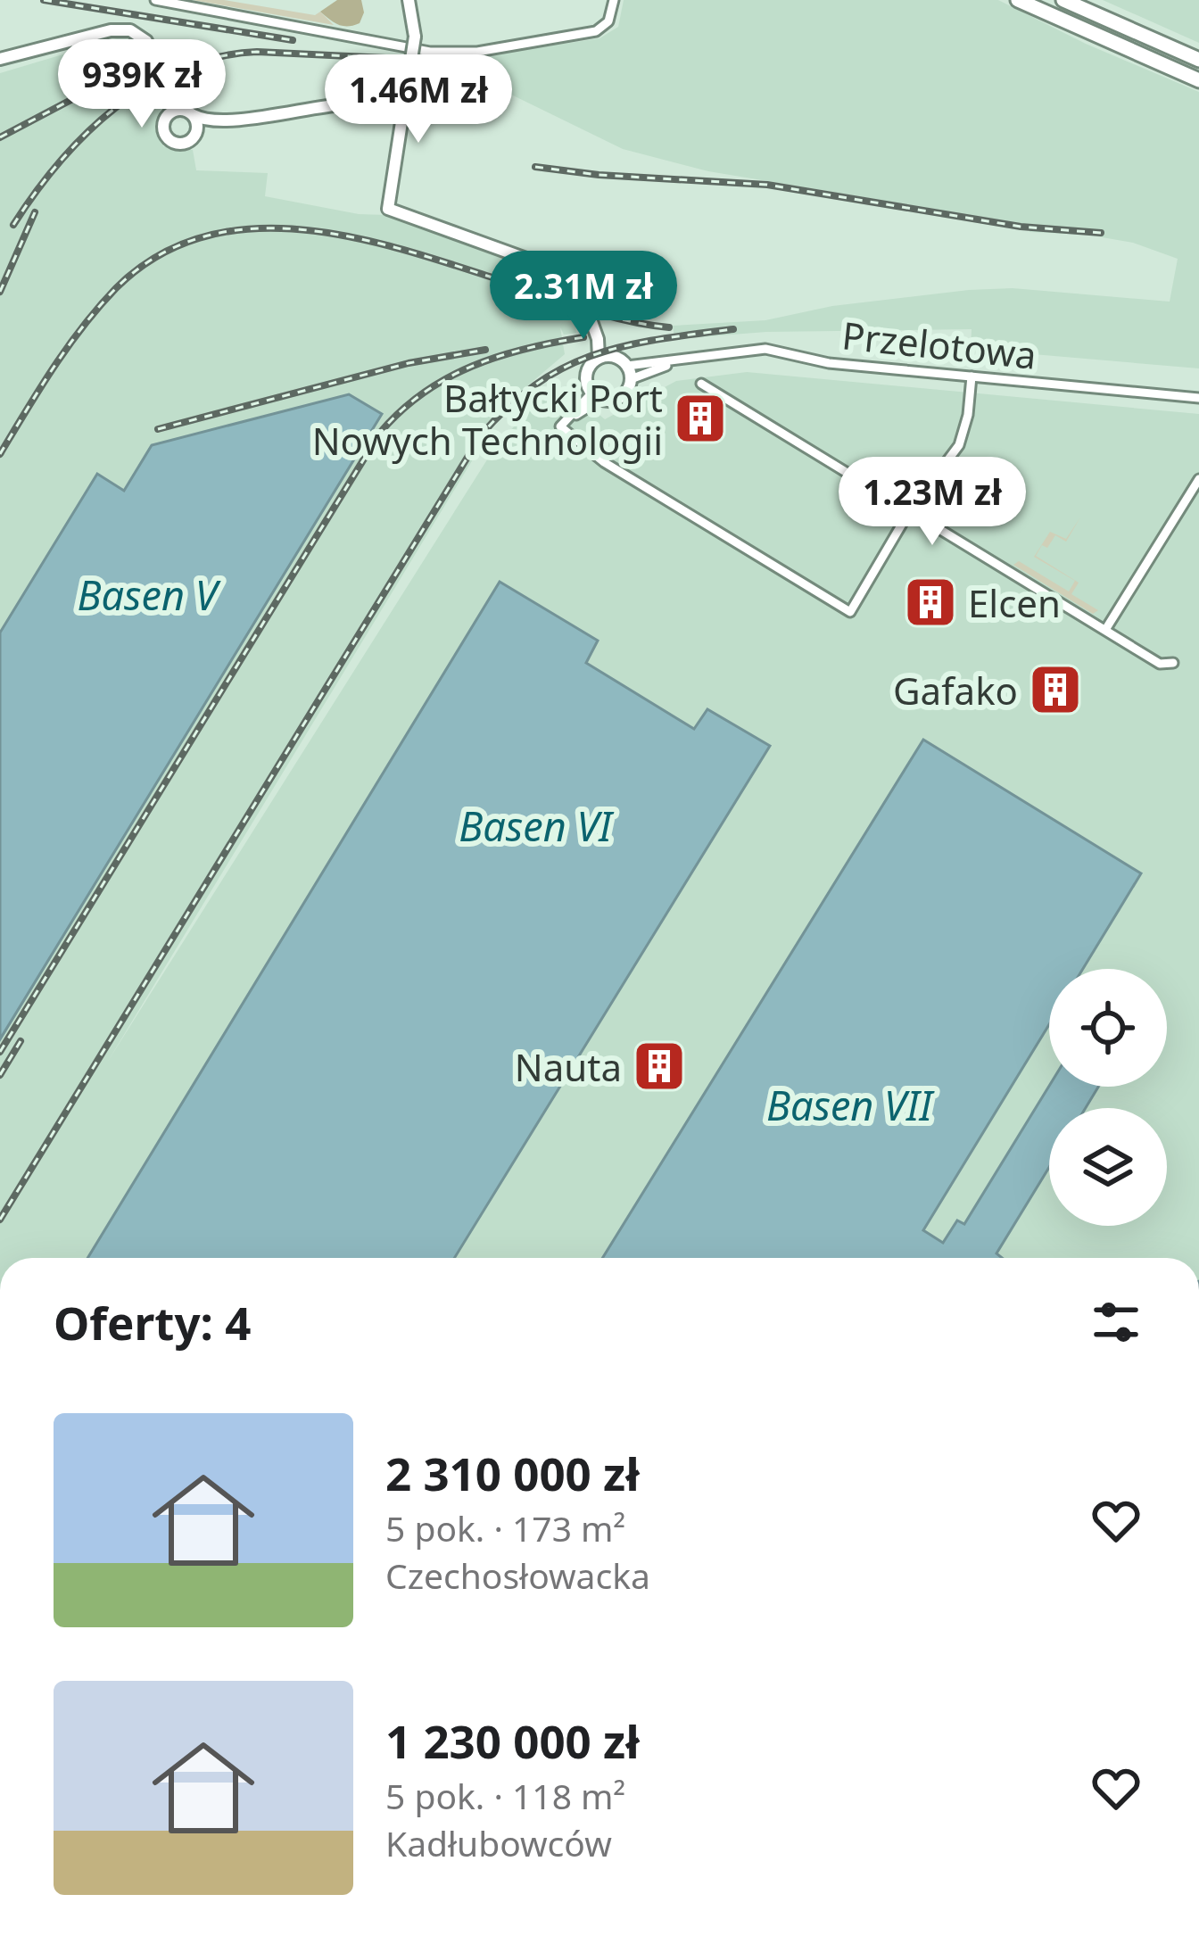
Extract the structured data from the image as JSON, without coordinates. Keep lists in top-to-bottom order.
{
  "streets": {
    "street": ["Przelotowa"]
  },
  "water": ["Basen V", "Basen VI", "Basen VII"],
  "places": {
    "building": [
      "Bałtycki Port Nowych Technologii",
      "Elcen",
      "Gafako",
      "Nauta"
    ]
  },
  "page": {
    "price": [
      "939K zł",
      "1.46M zł",
      "2.31M zł",
      "1.23M zł"
    ],
    "heading": "Oferty: 4",
    "list": [
      {
        "name": "2 310 000 zł",
        "note": "5 pok. · 173 m² · Czechosłowacka"
      },
      {
        "name": "1 230 000 zł",
        "note": "5 pok. · 118 m² · Kadłubowców"
      }
    ]
  }
}
